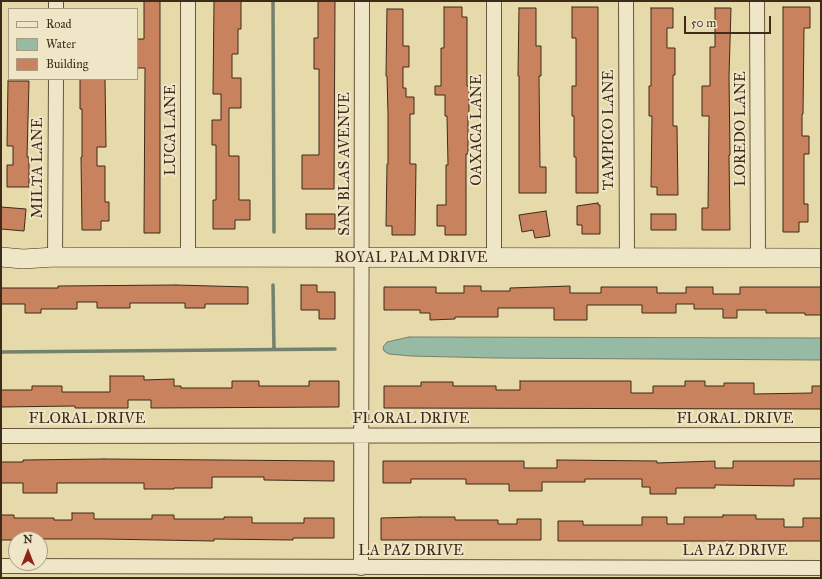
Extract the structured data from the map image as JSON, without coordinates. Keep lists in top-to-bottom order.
{
  "streets": {
    "street": [
      "LOREDO LANE",
      "LUCA LANE",
      "OAXACA LANE",
      "TAMPICO LANE",
      "SAN BLAS AVENUE",
      "MILTA LANE",
      "ROYAL PALM DRIVE",
      "FLORAL DRIVE",
      "LA PAZ DRIVE"
    ]
  },
  "crossings": [
    ["LOREDO LANE", "ROYAL PALM DRIVE"],
    ["LUCA LANE", "ROYAL PALM DRIVE"],
    ["OAXACA LANE", "ROYAL PALM DRIVE"],
    ["TAMPICO LANE", "ROYAL PALM DRIVE"],
    ["SAN BLAS AVENUE", "ROYAL PALM DRIVE"],
    ["SAN BLAS AVENUE", "FLORAL DRIVE"],
    ["SAN BLAS AVENUE", "LA PAZ DRIVE"],
    ["MILTA LANE", "ROYAL PALM DRIVE"]
  ],
  "legend": ["Road", "Water", "Building"],
  "scale_bar": "50 m",
  "north": "top"
}
